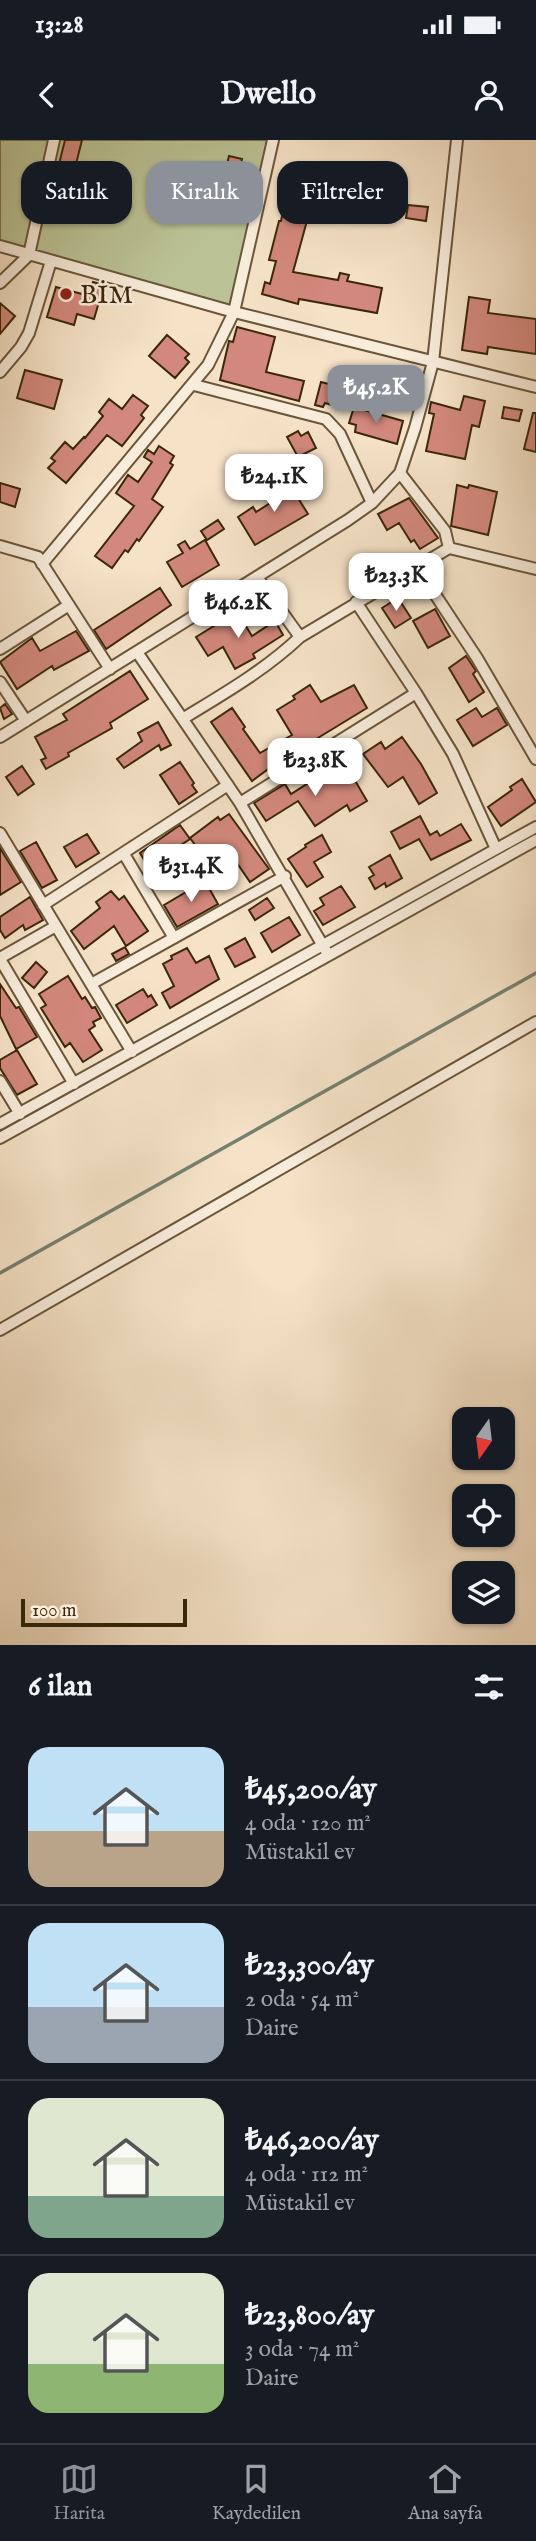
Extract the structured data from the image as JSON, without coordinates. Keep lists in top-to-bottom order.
{
  "places": ["BİM"],
  "scale_bar": "100 m",
  "north": "bottom",
  "page": {
    "status": "13:28",
    "header": "Dwello",
    "chip": ["Satılık", "Kiralık", "Filtreler"],
    "price": [
      "₺45.2K",
      "₺24.1K",
      "₺23.3K",
      "₺46.2K",
      "₺23.8K",
      "₺31.4K"
    ],
    "scale": "100 m",
    "heading": "6 ilan",
    "list": [
      {
        "name": "₺45,200/ay",
        "note": "4 oda · 120 m² · Müstakil ev"
      },
      {
        "name": "₺23,300/ay",
        "note": "2 oda · 54 m² · Daire"
      },
      {
        "name": "₺46,200/ay",
        "note": "4 oda · 112 m² · Müstakil ev"
      },
      {
        "name": "₺23,800/ay",
        "note": "3 oda · 74 m² · Daire"
      }
    ],
    "tabs": ["Harita", "Kaydedilen", "Ana sayfa"]
  }
}
